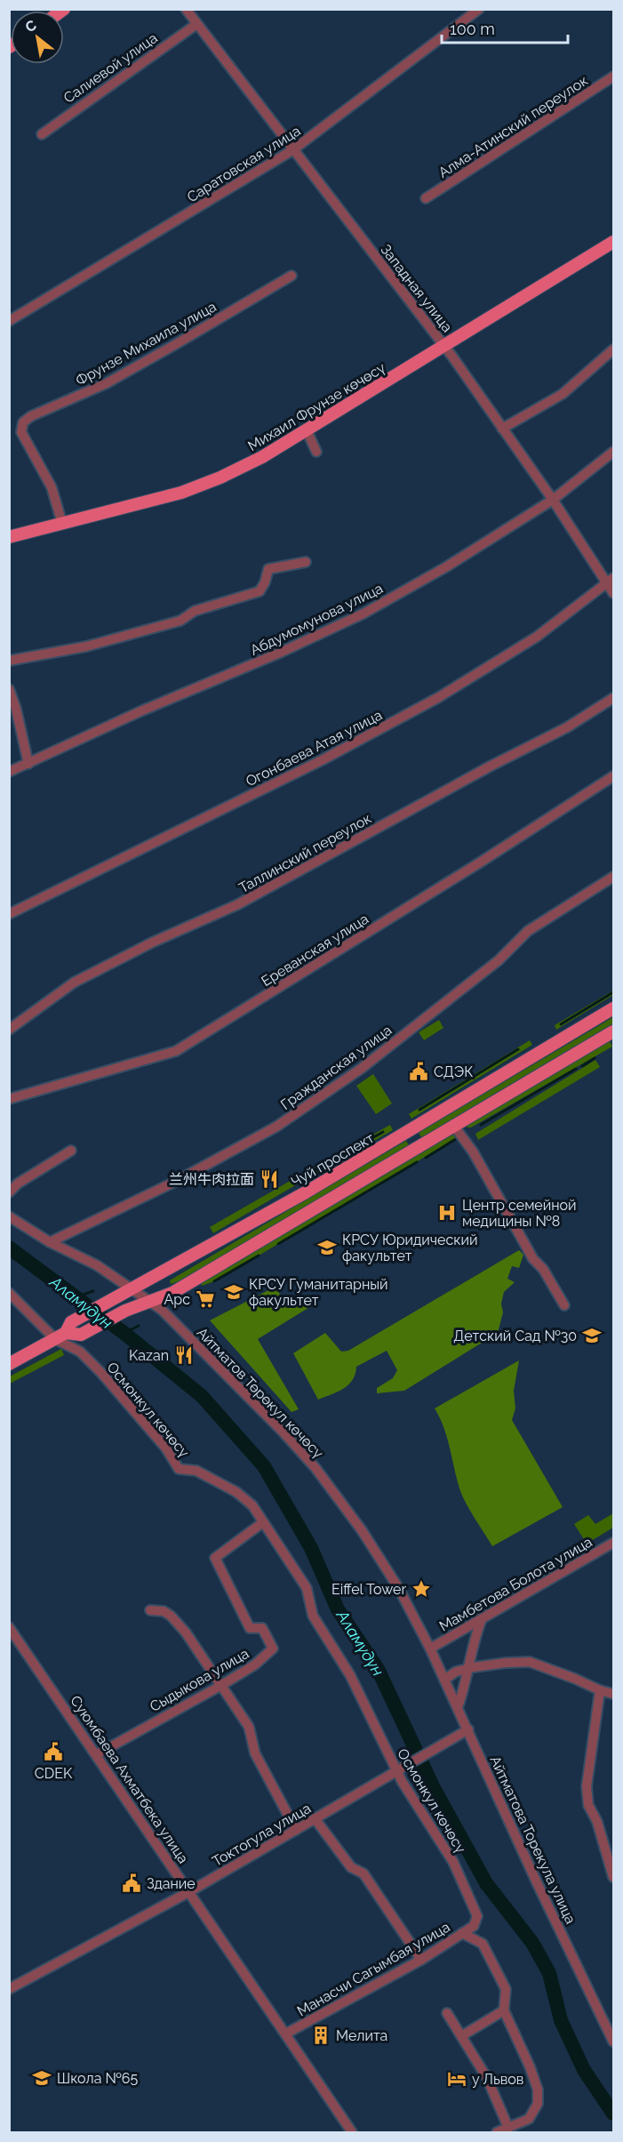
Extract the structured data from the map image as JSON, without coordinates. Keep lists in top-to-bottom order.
{
  "streets": {
    "main road": ["Михаил Фрунзе көчөсү", "Чуй проспект"],
    "street": [
      "Салиевой улица",
      "Алма-Атинский переулок",
      "Саратовская улица",
      "Западная улица",
      "Фрунзе Михаила улица",
      "Абдумомунова улица",
      "Огонбаева Атая улица",
      "Таллинский переулок",
      "Ереванская улица",
      "Гражданская улица",
      "Айтматов Төрөкул көчөсү",
      "Осмонкул көчөсү",
      "Мамбетова Болота улица",
      "Сыдыкова улица",
      "Суюмбаева Ахматбека улица",
      "Токтогула улица",
      "Айтматова Торекула улица",
      "Манасчи Сагымбая улица"
    ]
  },
  "crossings": [
    ["Салиевой улица", "Западная улица"],
    ["Саратовская улица", "Западная улица"],
    ["Западная улица", "Михаил Фрунзе көчөсү"],
    ["Западная улица", "Абдумомунова улица"],
    ["Западная улица", "Огонбаева Атая улица"],
    ["Фрунзе Михаила улица", "Михаил Фрунзе көчөсү"],
    ["Гражданская улица", "Айтматов Төрөкул көчөсү"],
    ["Чуй проспект", "Айтматов Төрөкул көчөсү"],
    ["Чуй проспект", "Осмонкул көчөсү"],
    ["Айтматов Төрөкул көчөсү", "Мамбетова Болота улица"],
    ["Айтматов Төрөкул көчөсү", "Айтматова Торекула улица"],
    ["Осмонкул көчөсү", "Сыдыкова улица"],
    ["Осмонкул көчөсү", "Токтогула улица"],
    ["Осмонкул көчөсү", "Манасчи Сагымбая улица"],
    ["Мамбетова Болота улица", "Айтматова Торекула улица"],
    ["Сыдыкова улица", "Суюмбаева Ахматбека улица"],
    ["Суюмбаева Ахматбека улица", "Токтогула улица"],
    ["Суюмбаева Ахматбека улица", "Манасчи Сагымбая улица"],
    ["Токтогула улица", "Айтматова Торекула улица"]
  ],
  "water": ["Аламүдүн"],
  "places": {
    "public building": ["СДЭК", "CDEK", "Здание"],
    "restaurant": ["兰州牛肉拉面", "Kazan"],
    "hospital": ["Центр семейной медицины №8"],
    "school or university": [
      "КРСУ Юридический факультет",
      "КРСУ Гуманитарный факультет",
      "Детский Сад №30",
      "Школа №65"
    ],
    "supermarket": ["Арс"],
    "place": ["Eiffel Tower"],
    "building": ["Мелита"],
    "hotel": ["у Львов"]
  },
  "scale_bar": "100 m",
  "north": "top left"
}
